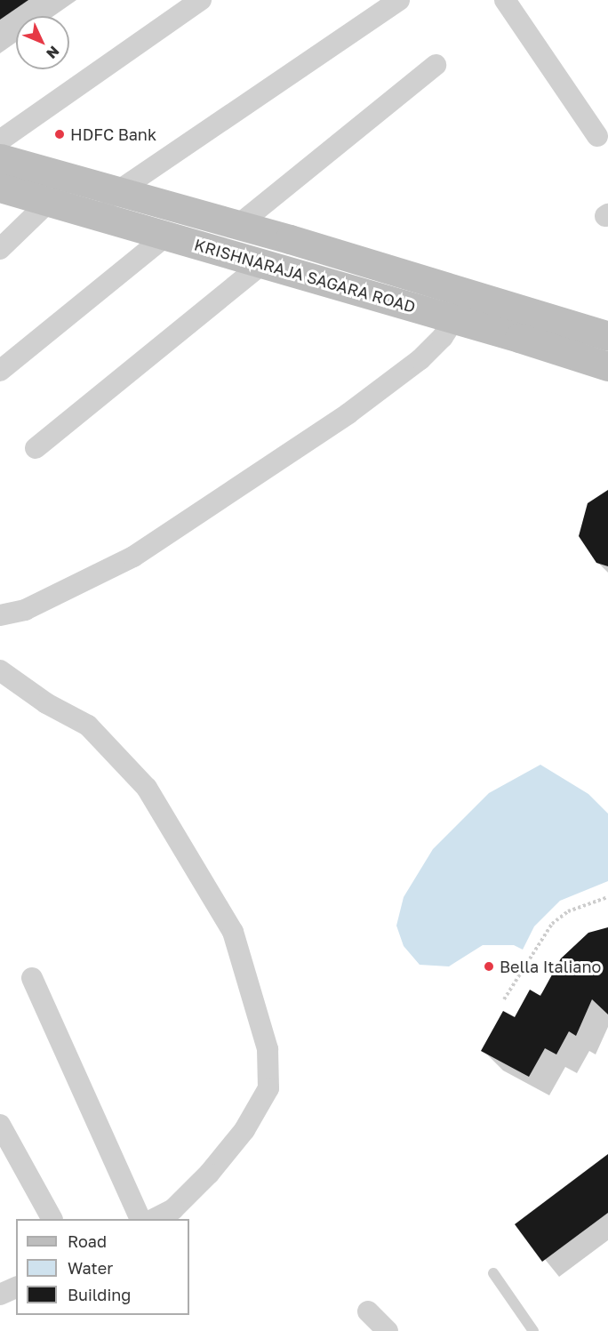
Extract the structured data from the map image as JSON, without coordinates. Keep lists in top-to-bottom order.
{
  "streets": {
    "main road": ["KRISHNARAJA SAGARA ROAD"]
  },
  "places": ["HDFC Bank", "Bella Italiano"],
  "legend": ["Road", "Water", "Building"],
  "north": "bottom right"
}
